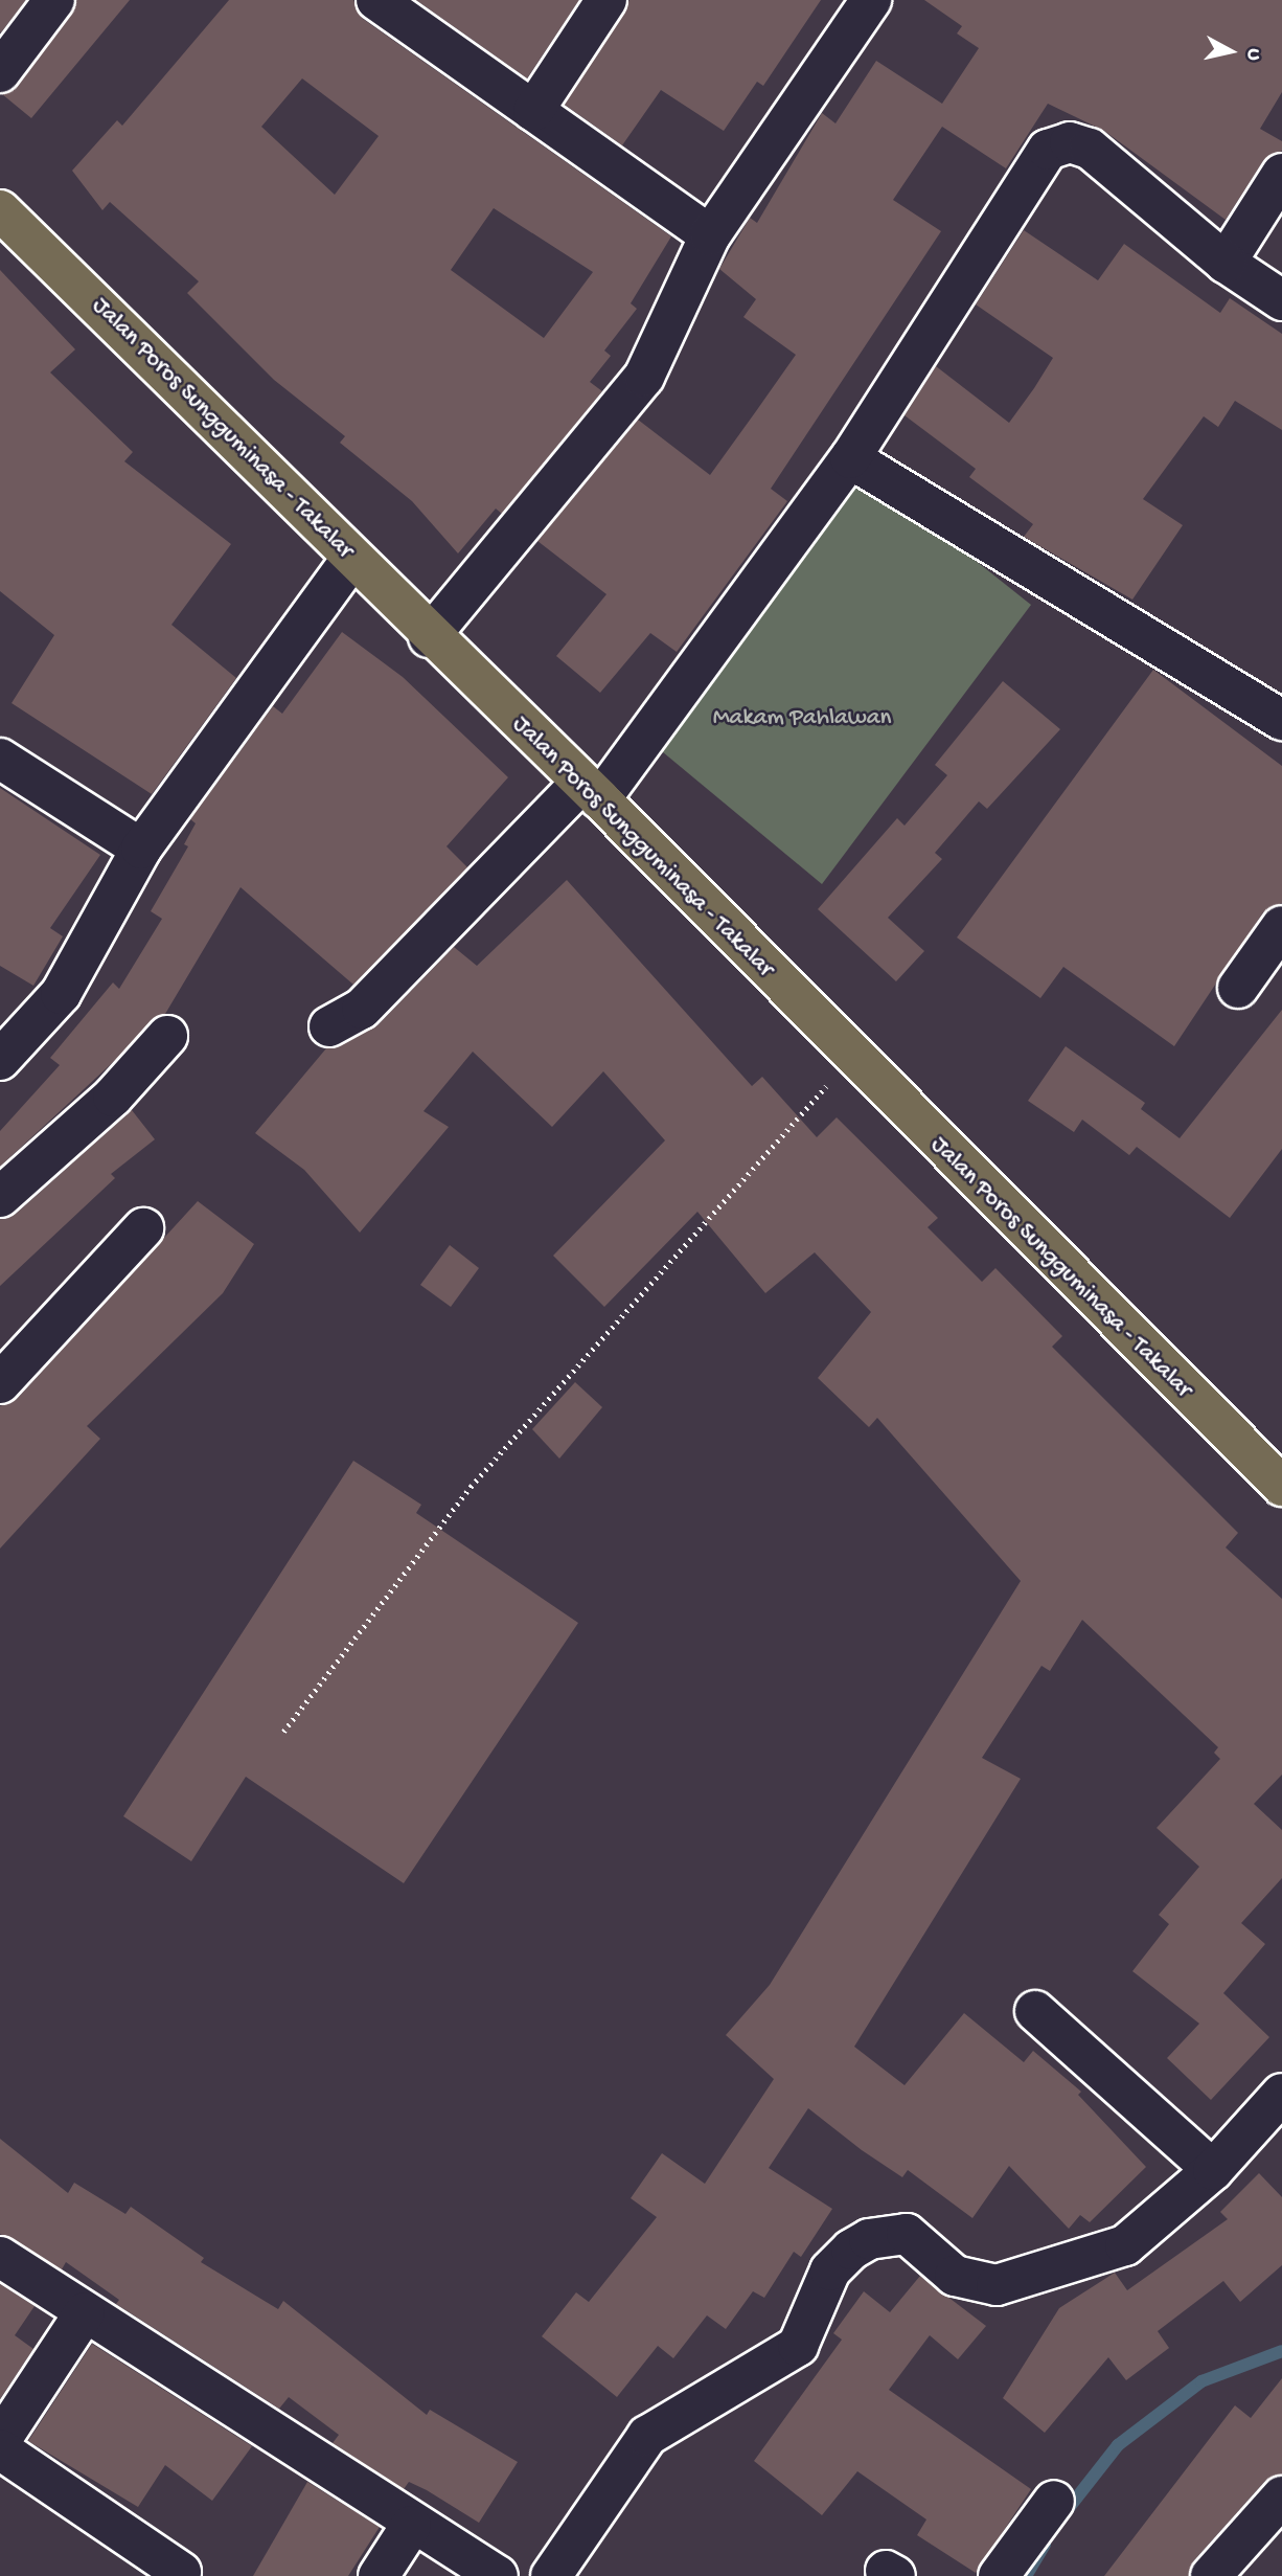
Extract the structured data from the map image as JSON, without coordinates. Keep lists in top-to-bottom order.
{
  "streets": {
    "highway": ["Jalan Poros Sungguminasa - Takalar"]
  },
  "parks": ["Makam Pahlawan"],
  "north": "right"
}
